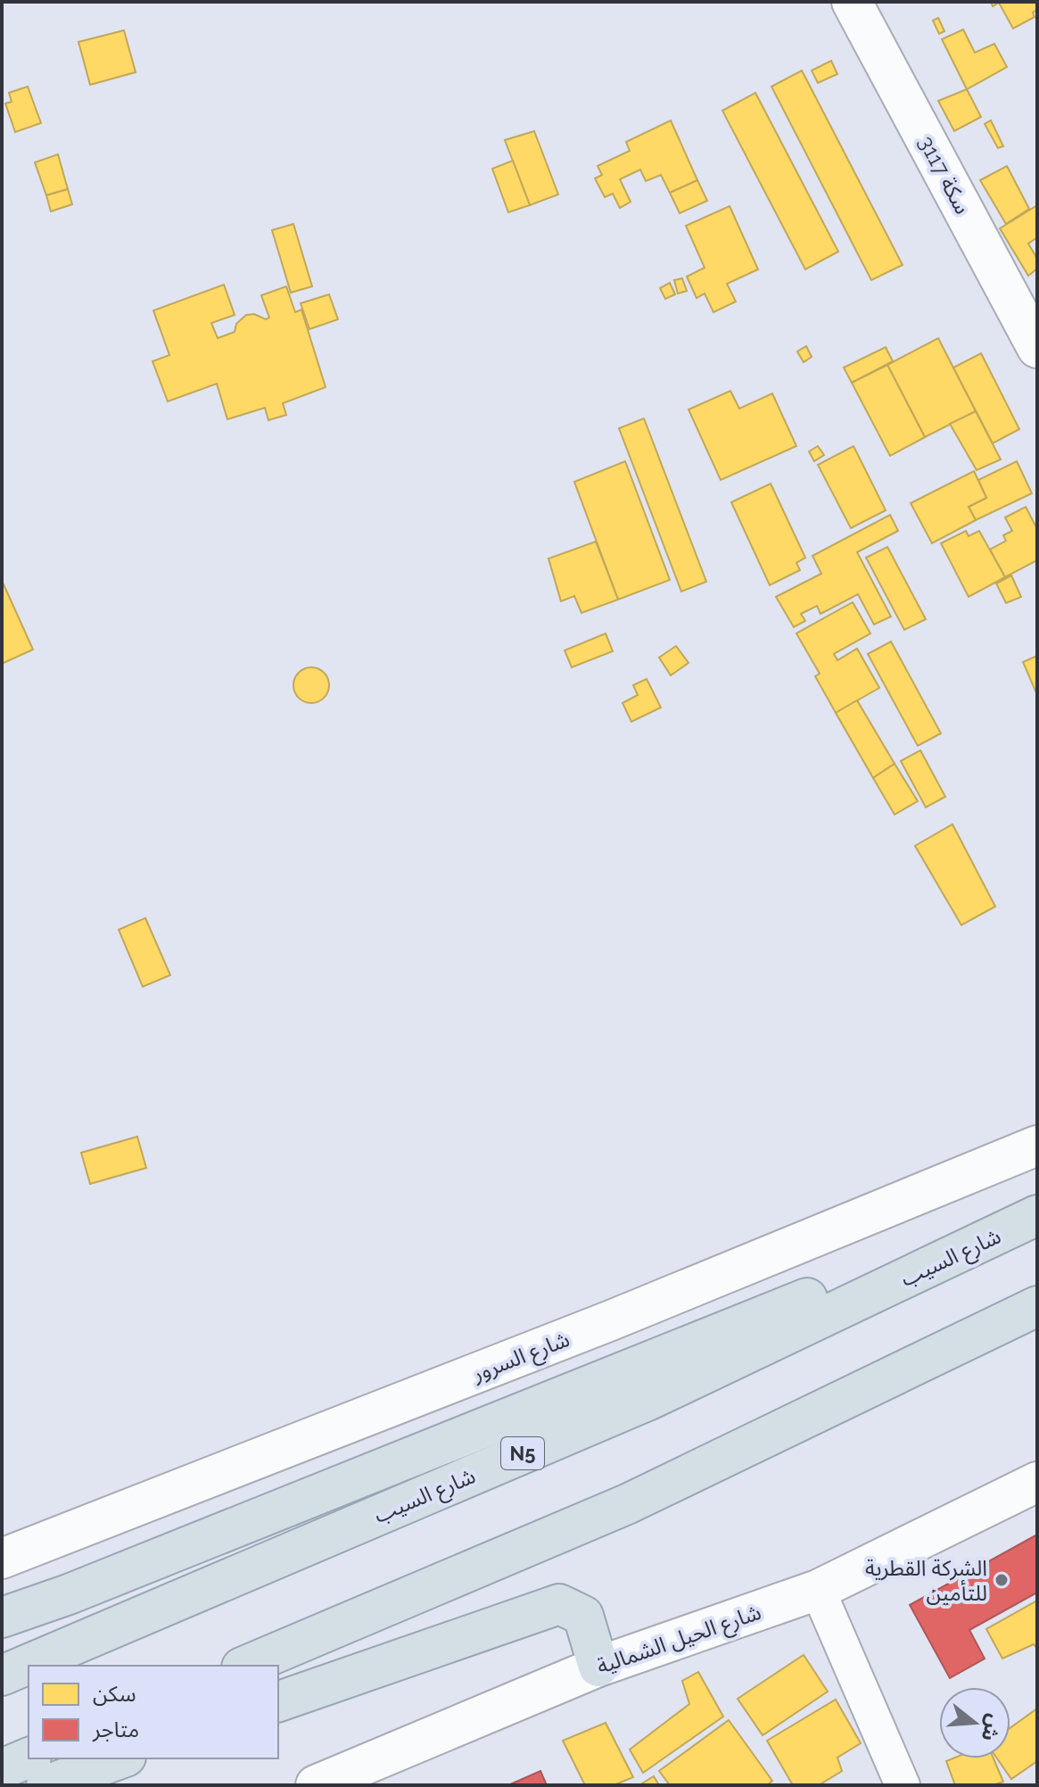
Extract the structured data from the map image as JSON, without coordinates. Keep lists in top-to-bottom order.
{
  "streets": {
    "highway": ["شارع السيب", "N5"],
    "street": ["سكة 3117", "شارع السرور", "شارع الحيل الشمالية"]
  },
  "places": ["الشركة القطرية للتأمين"],
  "legend": ["سكن", "متاجر"],
  "north": "right"
}
